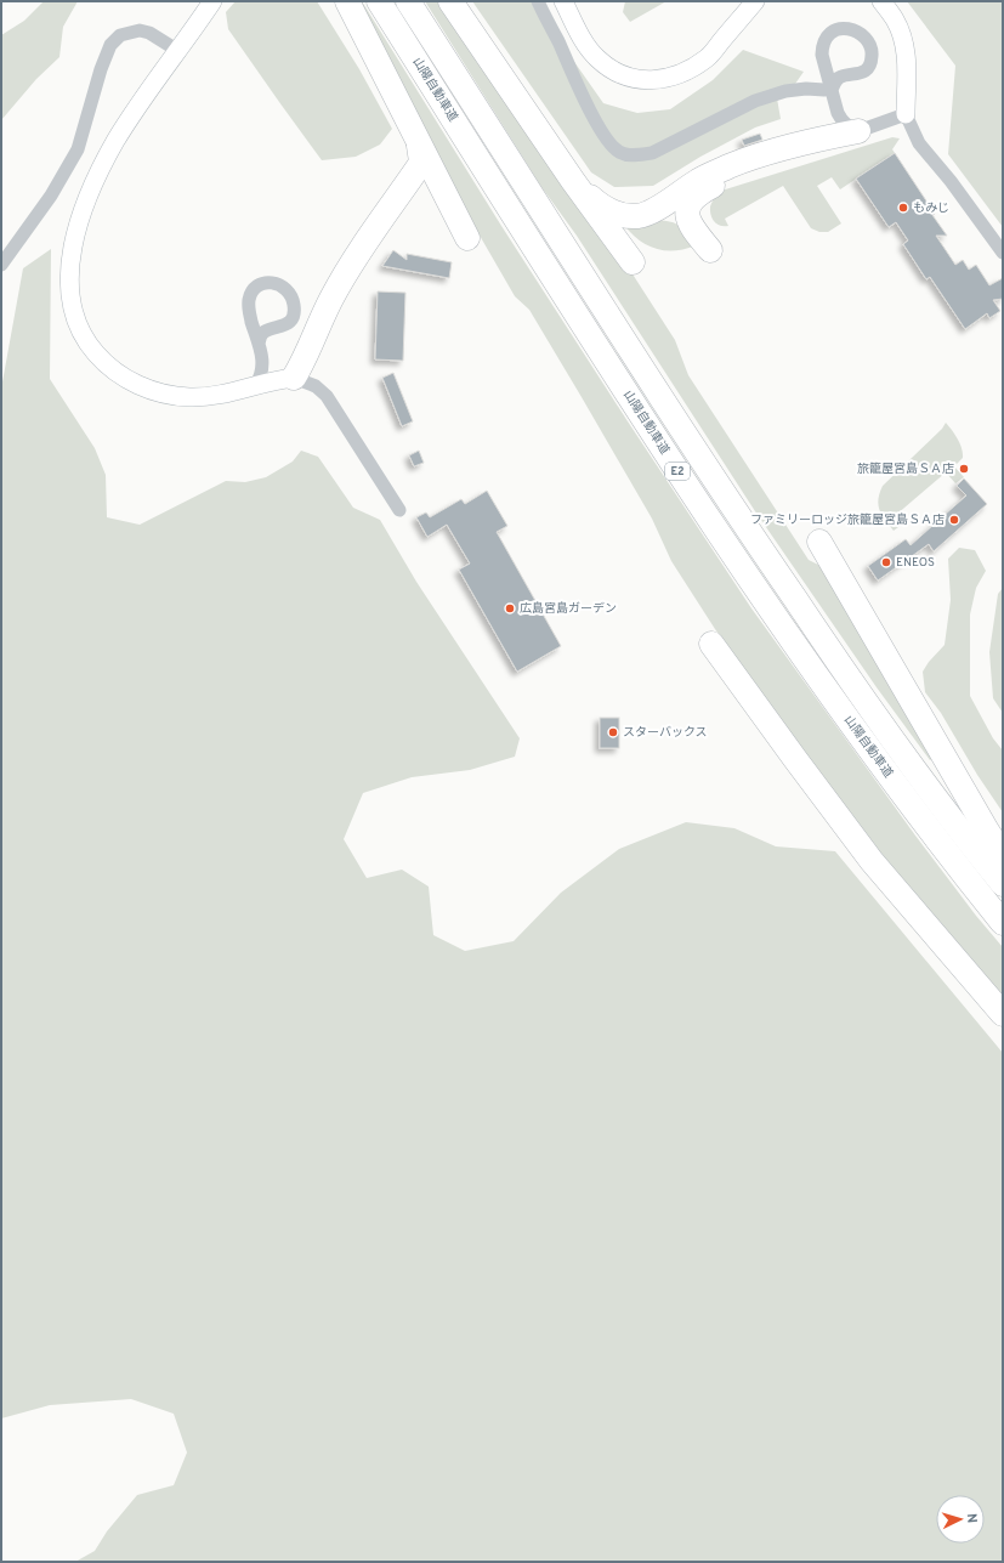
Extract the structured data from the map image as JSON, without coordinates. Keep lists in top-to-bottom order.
{
  "streets": {
    "highway": ["山陽自動車道", "E2"]
  },
  "places": [
    "もみじ",
    "旅籠屋宮島ＳＡ店",
    "ファミリーロッジ旅籠屋宮島ＳＡ店",
    "ENEOS",
    "広島宮島ガーデン",
    "スターバックス"
  ],
  "north": "right"
}
